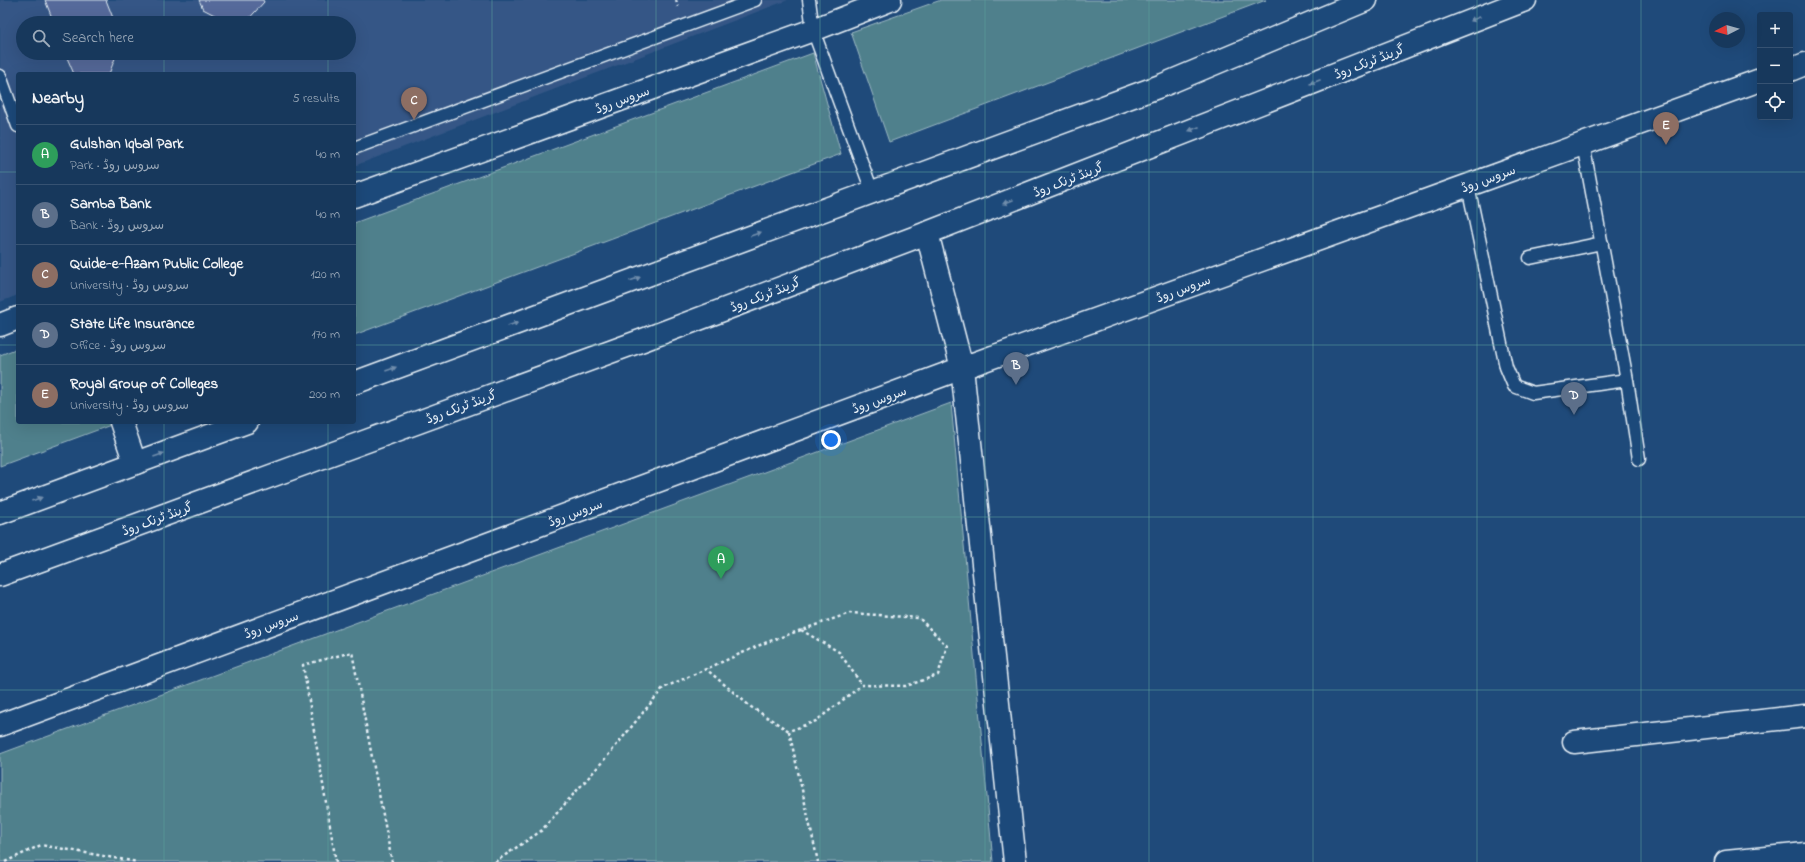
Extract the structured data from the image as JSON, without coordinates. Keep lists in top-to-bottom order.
{
  "streets": {
    "main road": ["گرینڈ ٹرنک روڈ", "سروس روڈ"]
  },
  "north": "left",
  "page": {
    "map_buttons": ["+", "−"],
    "search": "Search here",
    "heading": ["Nearby", "5 results"],
    "pins": [
      "C",
      "E",
      "B",
      "D",
      "A"
    ],
    "list": [
      {
        "mark": "A",
        "name": "Gulshan Iqbal Park",
        "note": "Park · سروس روڈ",
        "value": "40 m"
      },
      {
        "mark": "B",
        "name": "Samba Bank",
        "note": "Bank · سروس روڈ",
        "value": "40 m"
      },
      {
        "mark": "C",
        "name": "Quide-e-Azam Public College",
        "note": "University · سروس روڈ",
        "value": "120 m"
      },
      {
        "mark": "D",
        "name": "State Life Insurance",
        "note": "Office · سروس روڈ",
        "value": "170 m"
      },
      {
        "mark": "E",
        "name": "Royal Group of Colleges",
        "note": "University · سروس روڈ",
        "value": "200 m"
      }
    ]
  }
}
